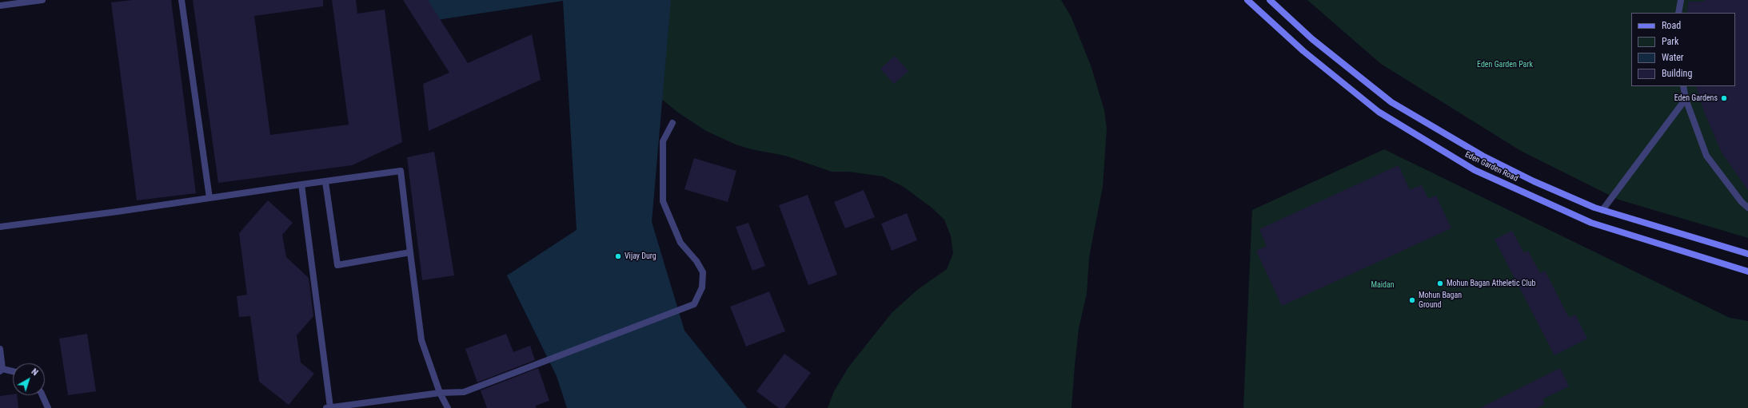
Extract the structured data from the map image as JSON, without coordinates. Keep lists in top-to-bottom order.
{
  "streets": {
    "main road": ["Eden Garden Road"]
  },
  "parks": ["Eden Garden Park", "Maidan"],
  "places": [
    "Eden Gardens",
    "Vijay Durg",
    "Mohun Bagan Atheletic Club",
    "Mohun Bagan Ground"
  ],
  "legend": [
    "Road",
    "Park",
    "Water",
    "Building"
  ],
  "north": "top right"
}
